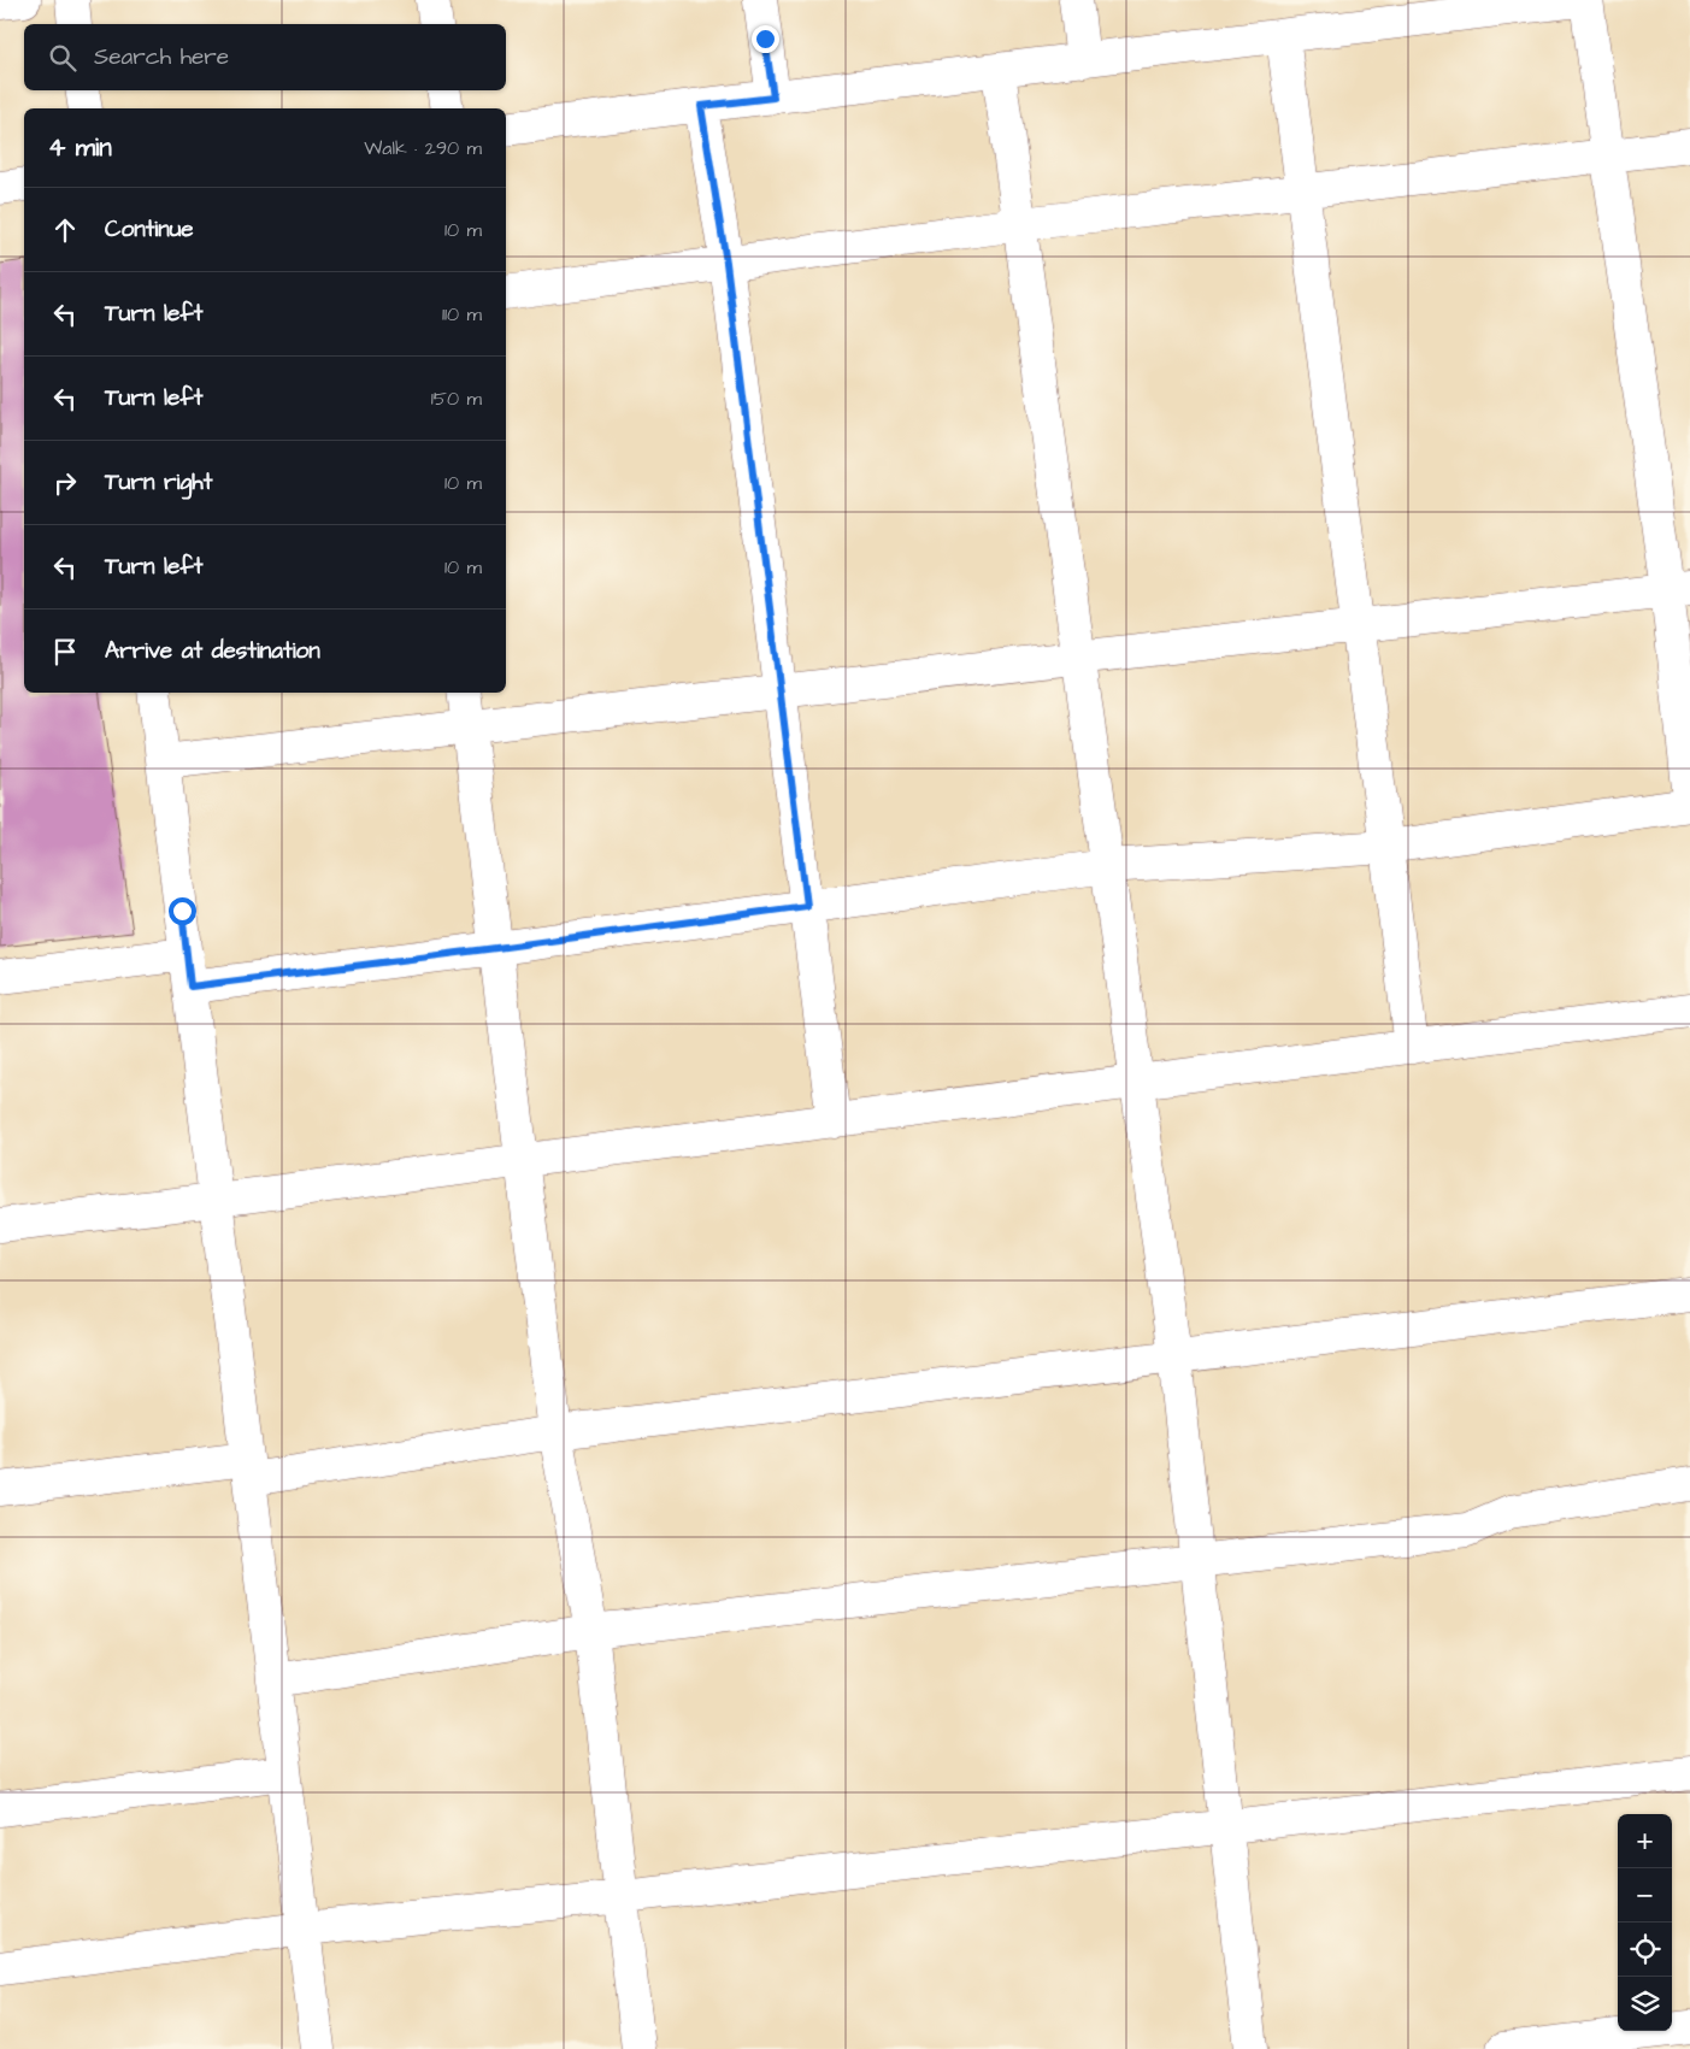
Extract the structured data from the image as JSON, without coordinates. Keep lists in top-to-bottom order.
{
  "page": {
    "search": "Search here",
    "heading": ["4 min", "Walk · 290 m"],
    "list": [
      ["Continue", "10 m"],
      ["Turn left", "110 m"],
      ["Turn left", "150 m"],
      ["Turn right", "10 m"],
      ["Turn left", "10 m"],
      "Arrive at destination"
    ],
    "map_buttons": ["+", "−"]
  }
}
